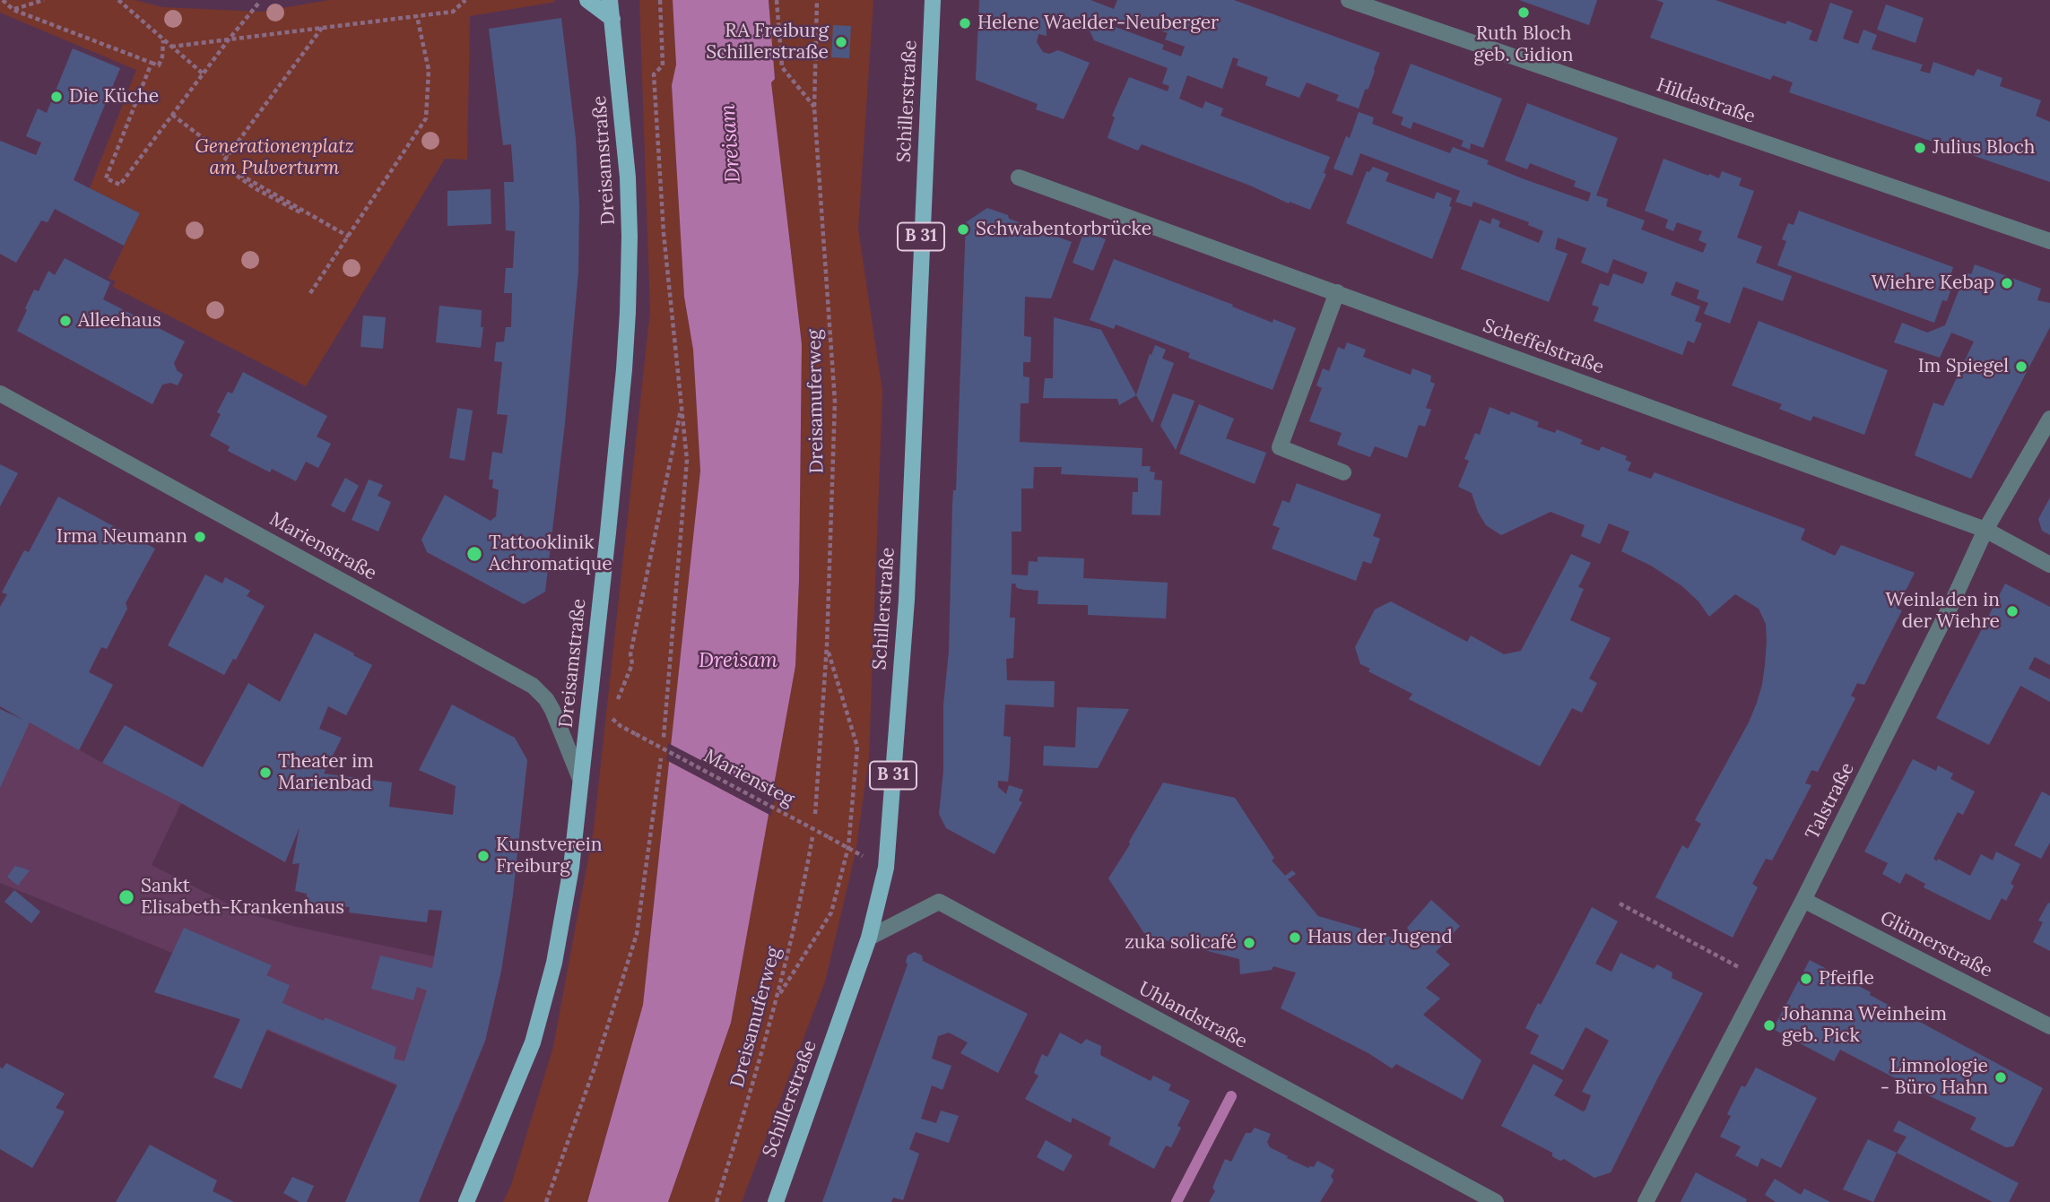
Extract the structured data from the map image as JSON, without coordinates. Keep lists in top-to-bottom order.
{
  "streets": {
    "main road": ["Schillerstraße", "Dreisamstraße", "B 31"],
    "street": [
      "Hildastraße",
      "Scheffelstraße",
      "Marienstraße",
      "Talstraße",
      "Glümerstraße",
      "Uhlandstraße"
    ],
    "path": ["Dreisamuferweg", "Mariensteg"]
  },
  "crossings": [
    ["Schillerstraße", "Uhlandstraße"],
    ["Dreisamstraße", "Marienstraße"],
    ["Scheffelstraße", "Talstraße"],
    ["Talstraße", "Glümerstraße"]
  ],
  "water": ["Dreisam"],
  "parks": ["Generationenplatz am Pulverturm"],
  "places": [
    "Ruth Bloch geb. Gidion",
    "Helene Waelder-Neuberger",
    "RA Freiburg Schillerstraße",
    "Die Küche",
    "Julius Bloch",
    "Schwabentorbrücke",
    "Wiehre Kebap",
    "Alleehaus",
    "Im Spiegel",
    "Irma Neumann",
    "Tattooklinik Achromatique",
    "Weinladen in der Wiehre",
    "Theater im Marienbad",
    "Kunstverein Freiburg",
    "Sankt Elisabeth-Krankenhaus",
    "Haus der Jugend",
    "zuka solicafé",
    "Pfeifle",
    "Johanna Weinheim geb. Pick",
    "Limnologie - Büro Hahn"
  ]
}
